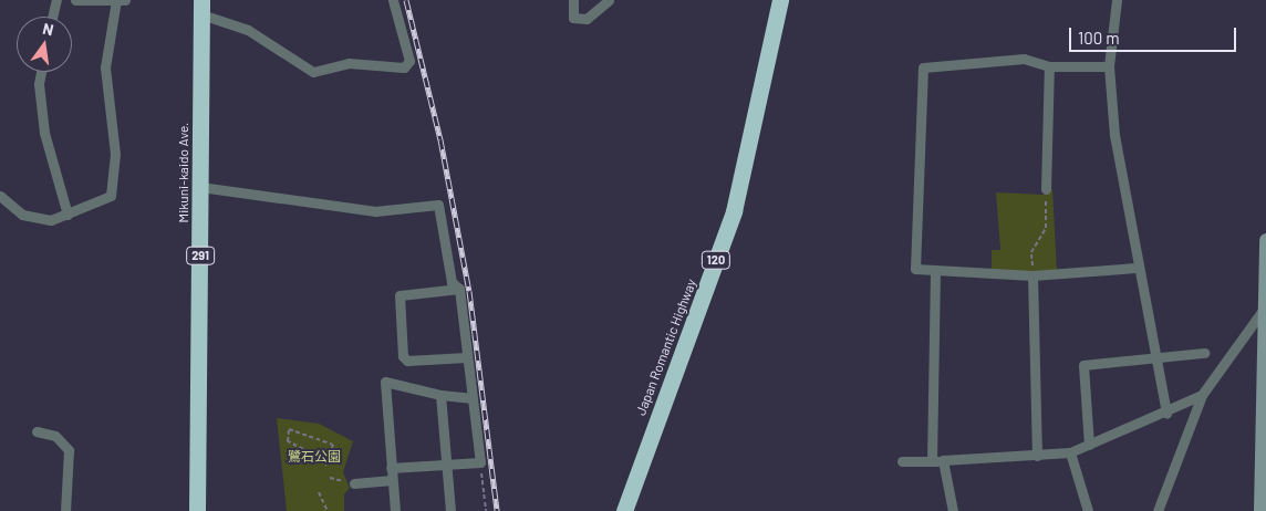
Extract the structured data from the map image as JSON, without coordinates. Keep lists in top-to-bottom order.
{
  "streets": {
    "highway": [
      "Mikuni-kaido Ave.",
      "291",
      "120",
      "Japan Romantic Highway"
    ]
  },
  "parks": ["鷺石公園"],
  "scale_bar": "100 m",
  "north": "top"
}
